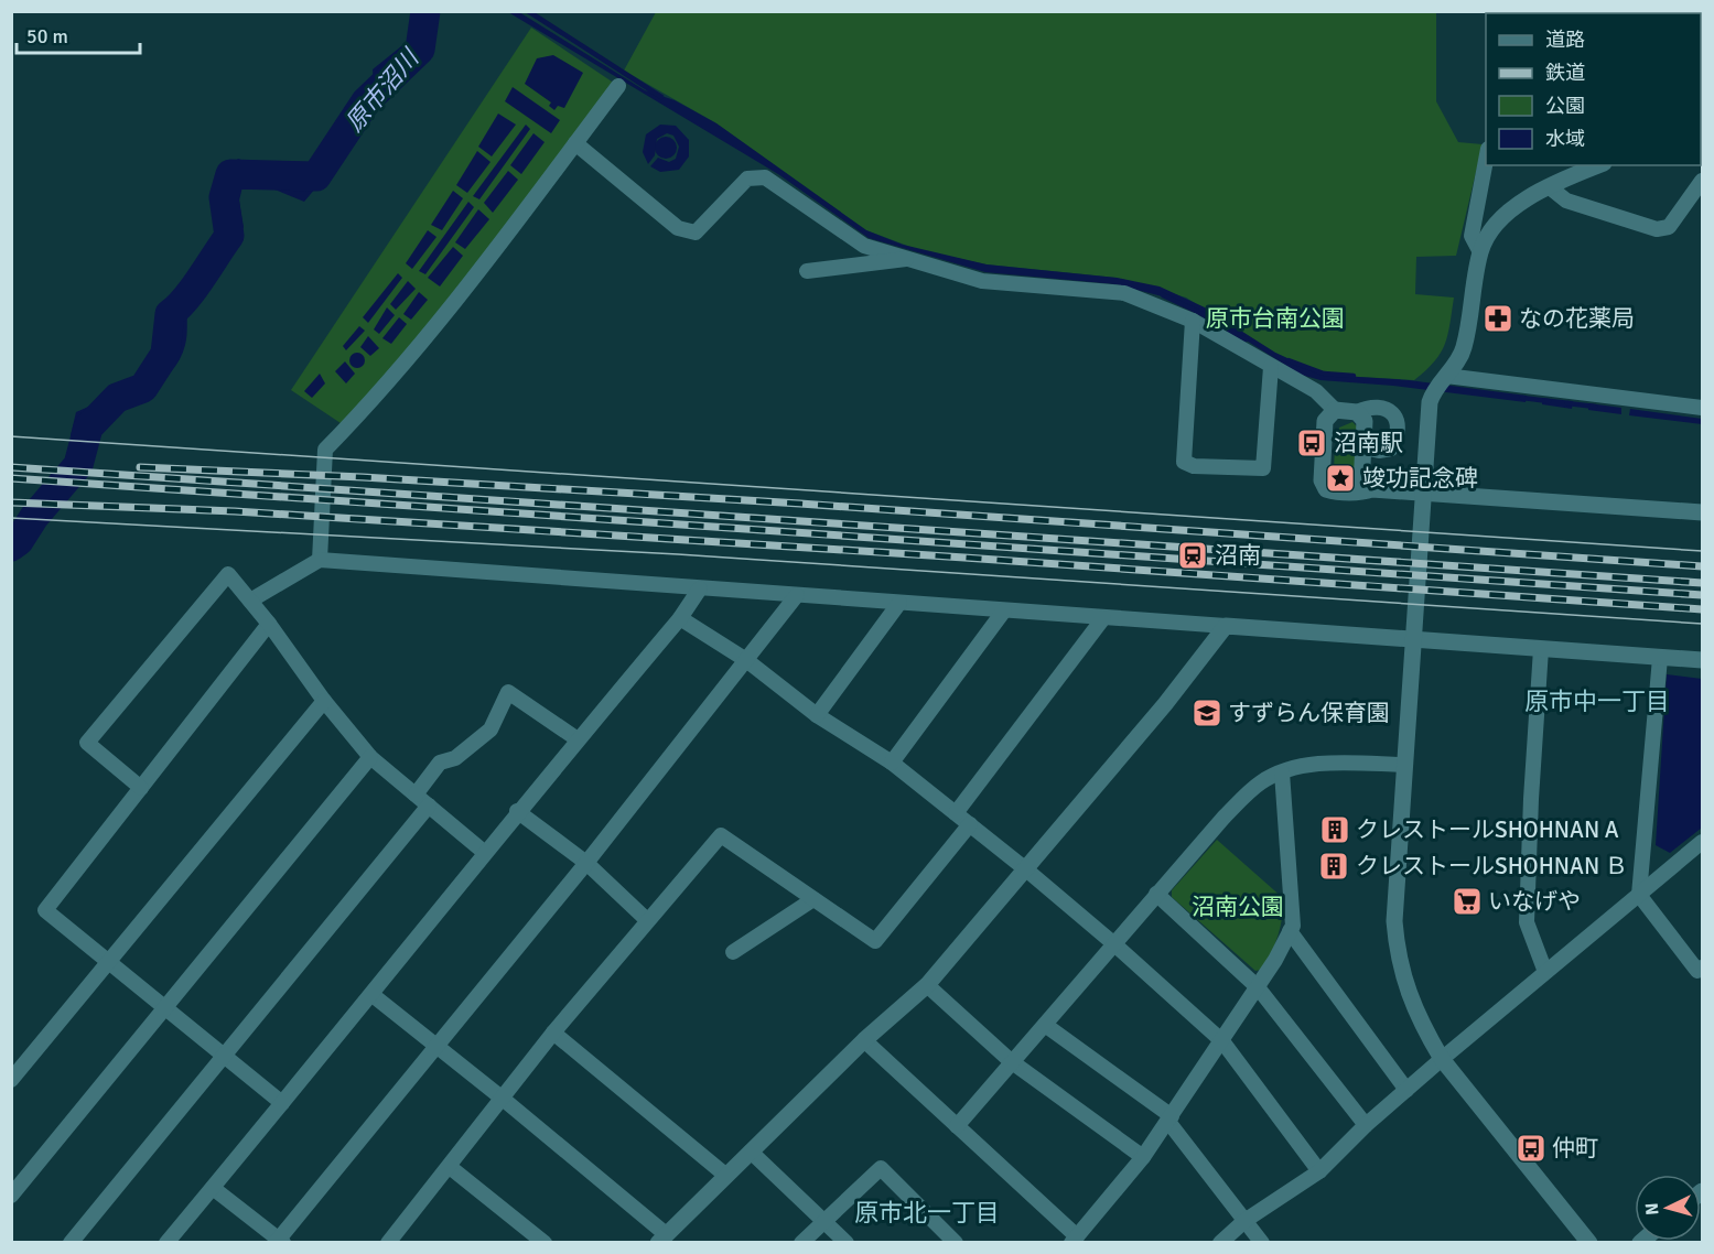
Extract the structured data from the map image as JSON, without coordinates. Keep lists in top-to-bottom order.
{
  "districts": ["原市中一丁目", "原市北一丁目"],
  "water": ["原市沼川"],
  "parks": ["原市台南公園", "沼南公園"],
  "places": {
    "pharmacy": ["なの花薬局"],
    "bus stop": ["沼南駅", "仲町"],
    "place": ["竣功記念碑"],
    "station": ["沼南"],
    "school or university": ["すずらん保育園"],
    "building": ["クレストールSHOHNAN A", "クレストールSHOHNAN Ｂ"],
    "supermarket": ["いなげや"]
  },
  "legend": [
    "道路",
    "鉄道",
    "公園",
    "水域"
  ],
  "scale_bar": "50 m",
  "north": "left"
}
